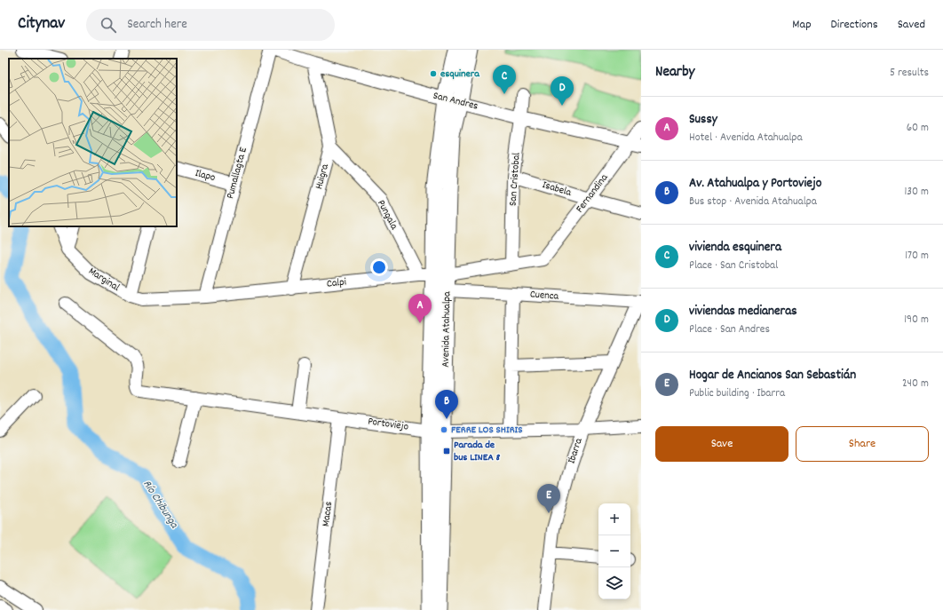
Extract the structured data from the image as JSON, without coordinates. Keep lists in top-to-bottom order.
{
  "streets": {
    "main road": ["Avenida Atahualpa"],
    "street": [
      "San Andres",
      "Pumallagta E",
      "Ilapo",
      "Huigra",
      "San Cristobal",
      "Isabela",
      "Fernandina",
      "Pungala",
      "Marginal",
      "Calpi",
      "Cuenca",
      "Portoviejo",
      "Ibarra",
      "Macas"
    ]
  },
  "crossings": [
    ["San Andres", "Pumallagta E"],
    ["San Andres", "Huigra"],
    ["San Andres", "San Cristobal"],
    ["San Andres", "Fernandina"],
    ["San Andres", "Avenida Atahualpa"],
    ["Pumallagta E", "Ilapo"],
    ["Pumallagta E", "Calpi"],
    ["Huigra", "Pungala"],
    ["Huigra", "Calpi"],
    ["San Cristobal", "Isabela"],
    ["San Cristobal", "Calpi"],
    ["Isabela", "Fernandina"],
    ["Fernandina", "Calpi"],
    ["Pungala", "Calpi"],
    ["Marginal", "Calpi"],
    ["Calpi", "Avenida Atahualpa"],
    ["Cuenca", "Avenida Atahualpa"],
    ["Cuenca", "Ibarra"],
    ["Avenida Atahualpa", "Portoviejo"],
    ["Portoviejo", "Ibarra"],
    ["Portoviejo", "Macas"]
  ],
  "water": ["Río Chibunga"],
  "places": {
    "other": ["esquinera", "FERRE LOS SHIRIS"],
    "transit": ["Parada de bus LINEA 8"]
  },
  "page": {
    "header": "Citynav",
    "search": "Search here",
    "nav": ["Map", "Directions", "Saved"],
    "heading": ["Nearby", "5 results"],
    "pins": [
      "C",
      "D",
      "A",
      "B",
      "E"
    ],
    "list": [
      {
        "mark": "A",
        "name": "Sussy",
        "note": "Hotel · Avenida Atahualpa",
        "value": "60 m"
      },
      {
        "mark": "B",
        "name": "Av. Atahualpa y Portoviejo",
        "note": "Bus stop · Avenida Atahualpa",
        "value": "130 m"
      },
      {
        "mark": "C",
        "name": "vivienda esquinera",
        "note": "Place · San Cristobal",
        "value": "170 m"
      },
      {
        "mark": "D",
        "name": "viviendas medianeras",
        "note": "Place · San Andres",
        "value": "190 m"
      },
      {
        "mark": "E",
        "name": "Hogar de Ancianos San Sebastián",
        "note": "Public building · Ibarra",
        "value": "240 m"
      }
    ],
    "buttons": ["Save", "Share"],
    "map_buttons": ["+", "−"]
  }
}
